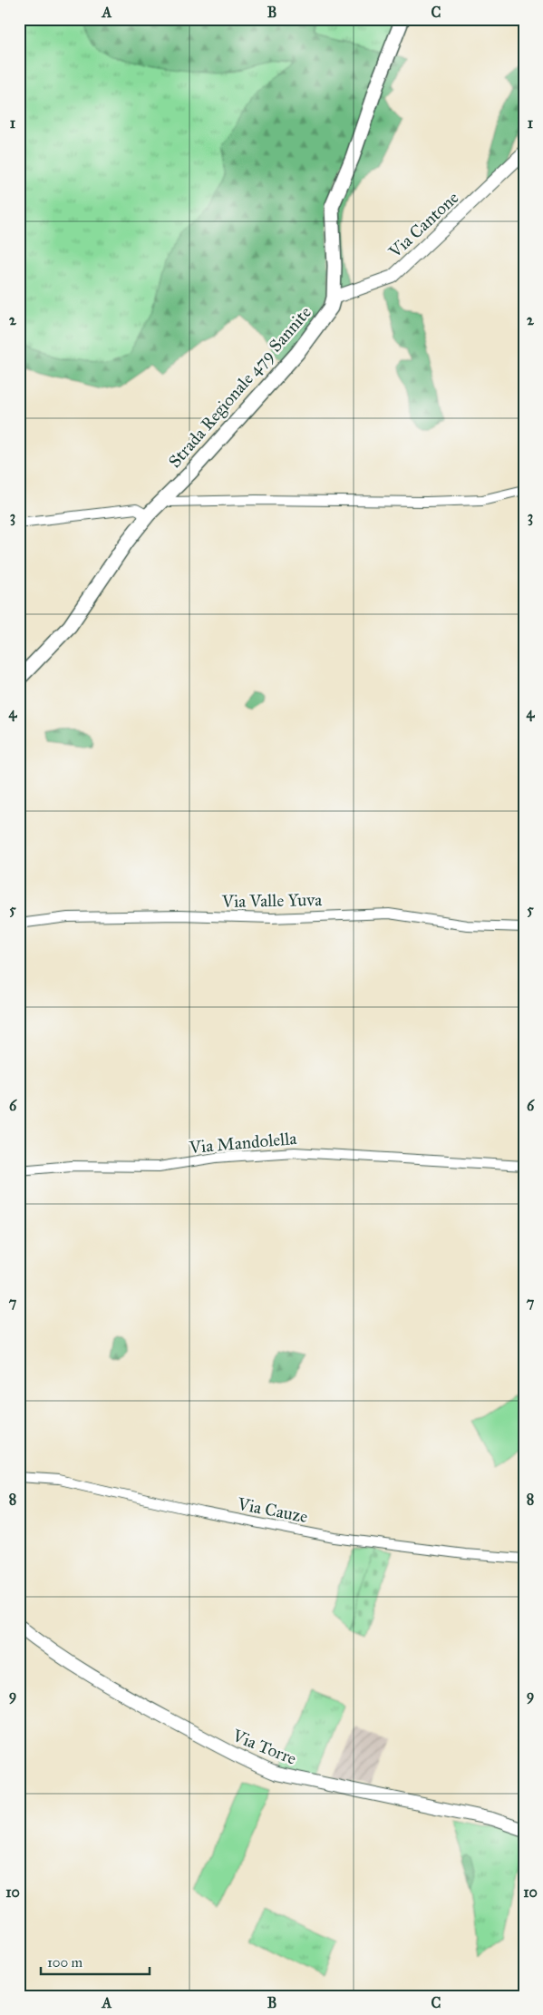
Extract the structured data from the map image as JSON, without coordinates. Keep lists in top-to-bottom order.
{
  "streets": {
    "main road": ["Via Cantone", "Strada Regionale 479 Sannite", "Via Torre"],
    "street": ["Via Valle Yuva", "Via Mandolella", "Via Cauze"]
  },
  "crossings": [
    ["Via Cantone", "Strada Regionale 479 Sannite"]
  ],
  "scale_bar": "100 m",
  "grid": {
    "columns": ["A", "B", "C"],
    "rows": [
      "1",
      "2",
      "3",
      "4",
      "5",
      "6",
      "7",
      "8",
      "9",
      "10"
    ]
  }
}
